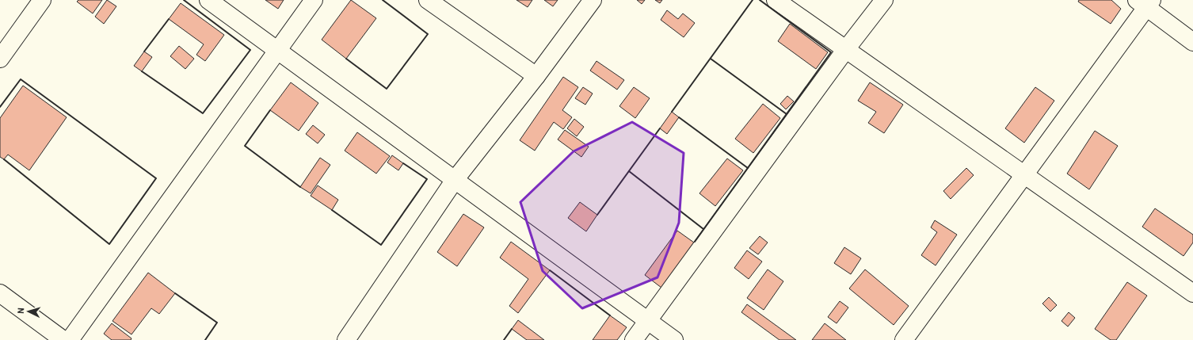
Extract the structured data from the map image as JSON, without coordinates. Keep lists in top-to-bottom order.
{
  "north": "left"
}
